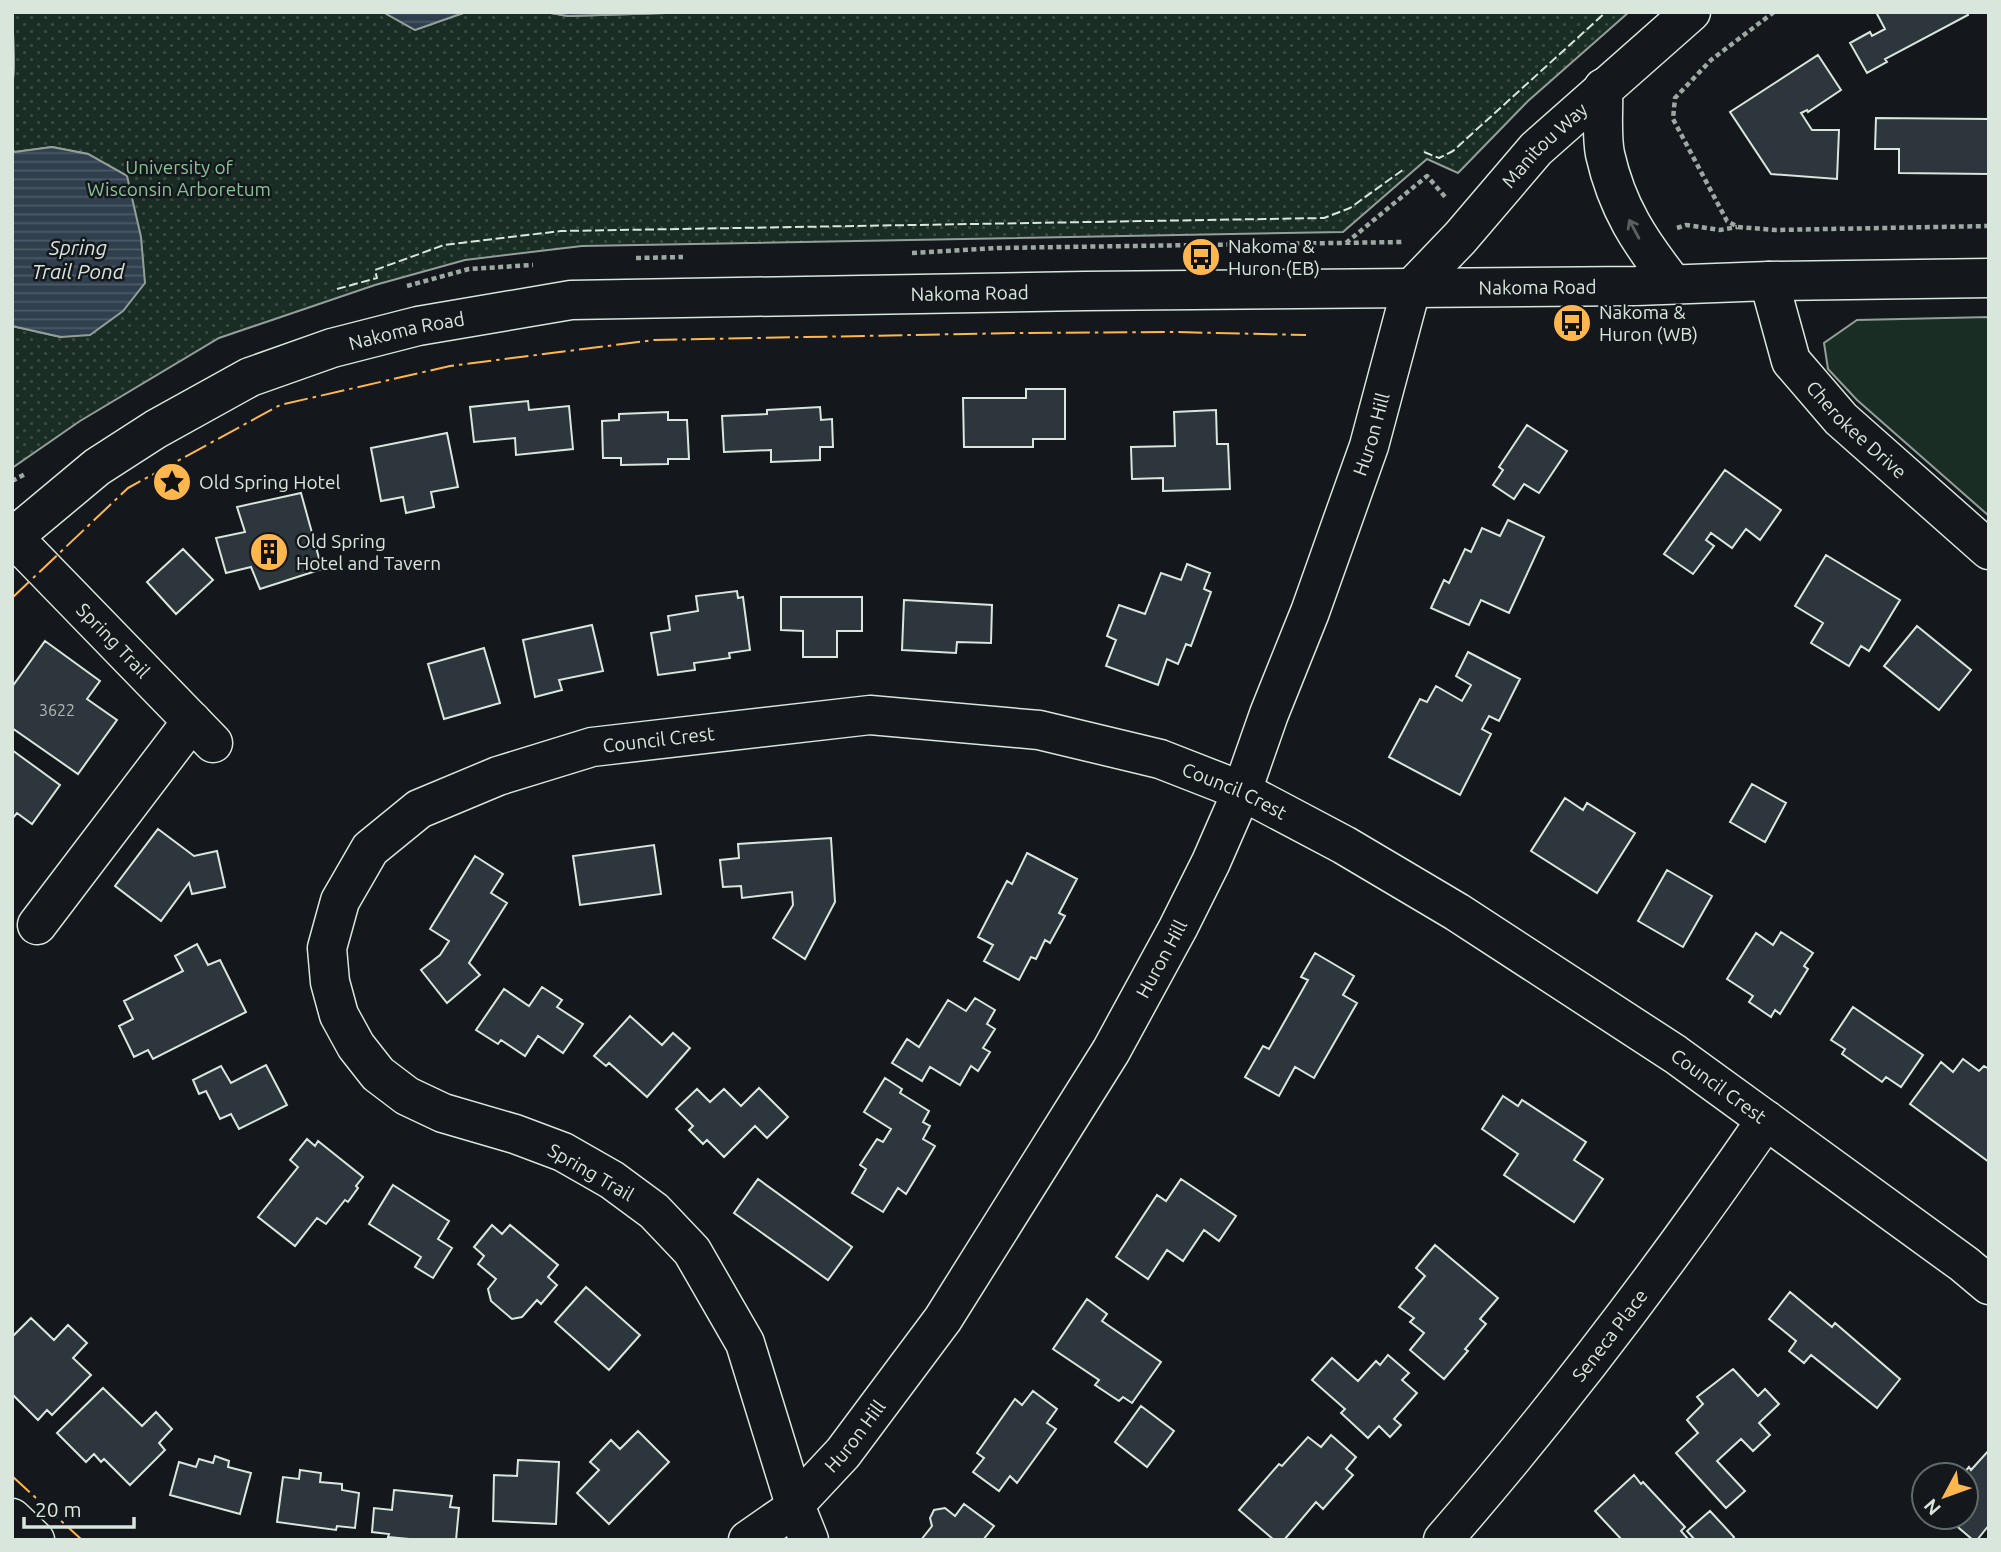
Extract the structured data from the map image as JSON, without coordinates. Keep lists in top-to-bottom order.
{
  "streets": {
    "street": [
      "Manitou Way",
      "Nakoma Road",
      "Cherokee Drive",
      "Huron Hill",
      "Spring Trail",
      "Council Crest",
      "Seneca Place"
    ]
  },
  "crossings": [
    ["Manitou Way", "Nakoma Road"],
    ["Manitou Way", "Huron Hill"],
    ["Nakoma Road", "Cherokee Drive"],
    ["Nakoma Road", "Huron Hill"],
    ["Nakoma Road", "Spring Trail"],
    ["Huron Hill", "Spring Trail"],
    ["Huron Hill", "Council Crest"],
    ["Spring Trail", "Council Crest"],
    ["Council Crest", "Seneca Place"]
  ],
  "water": ["Spring Trail Pond"],
  "parks": ["University of Wisconsin Arboretum"],
  "places": {
    "bus stop": ["Nakoma & Huron (EB)", "Nakoma & Huron (WB)"],
    "place": ["Old Spring Hotel"],
    "building": ["Old Spring Hotel and Tavern"]
  },
  "house_numbers": ["3622"],
  "scale_bar": "20 m",
  "north": "bottom left"
}
